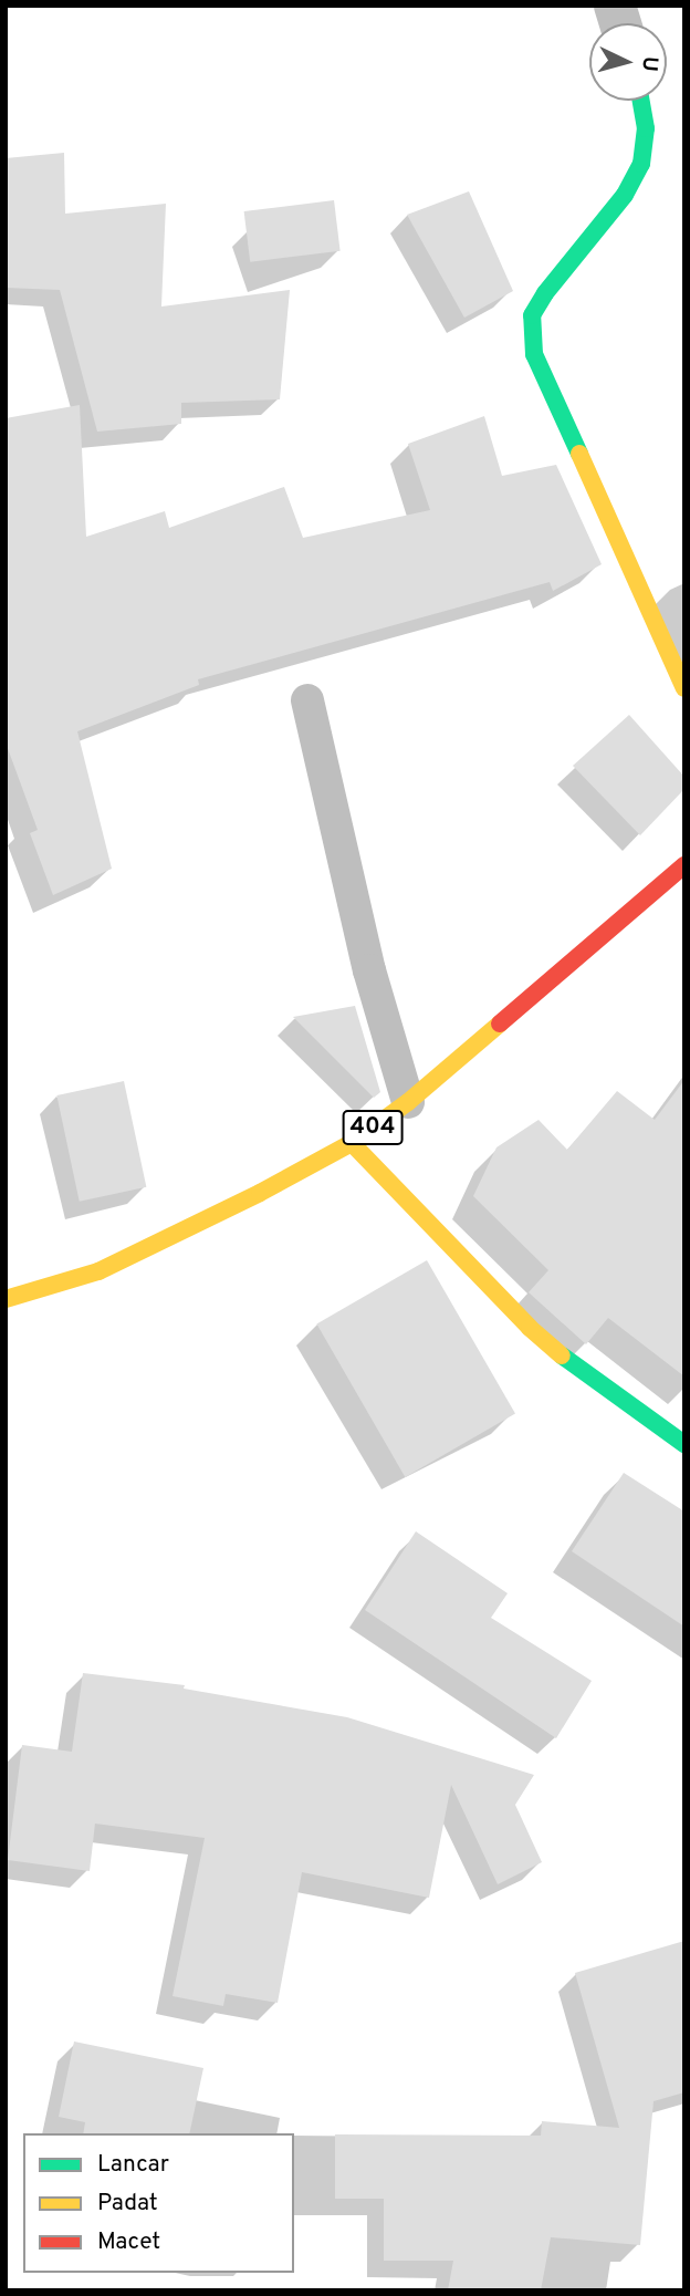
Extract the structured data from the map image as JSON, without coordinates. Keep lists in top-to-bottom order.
{
  "streets": {
    "street": ["404"]
  },
  "legend": ["Lancar", "Padat", "Macet"],
  "north": "right"
}
